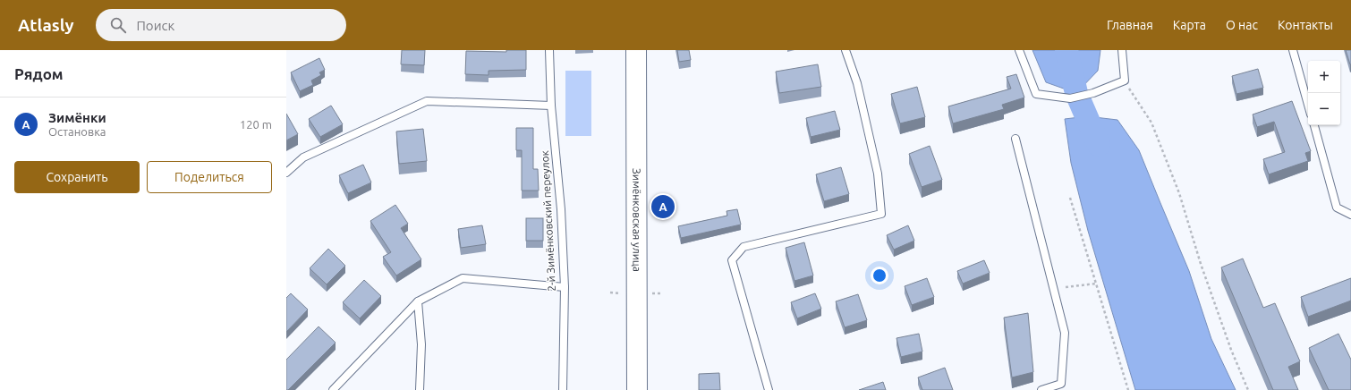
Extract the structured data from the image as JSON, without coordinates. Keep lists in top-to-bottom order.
{
  "streets": {
    "main road": ["Зимёнковская улица"],
    "lane": ["2-й Зимёнковский переулок"]
  },
  "page": {
    "header": "Atlasly",
    "search": "Поиск",
    "nav": [
      "Главная",
      "Карта",
      "О нас",
      "Контакты"
    ],
    "heading": "Рядом",
    "map_buttons": ["+", "−"],
    "list": [
      {
        "mark": "A",
        "name": "Зимёнки",
        "note": "Остановка",
        "value": "120 m"
      }
    ],
    "buttons": ["Сохранить", "Поделиться"],
    "pins": "A"
  }
}
